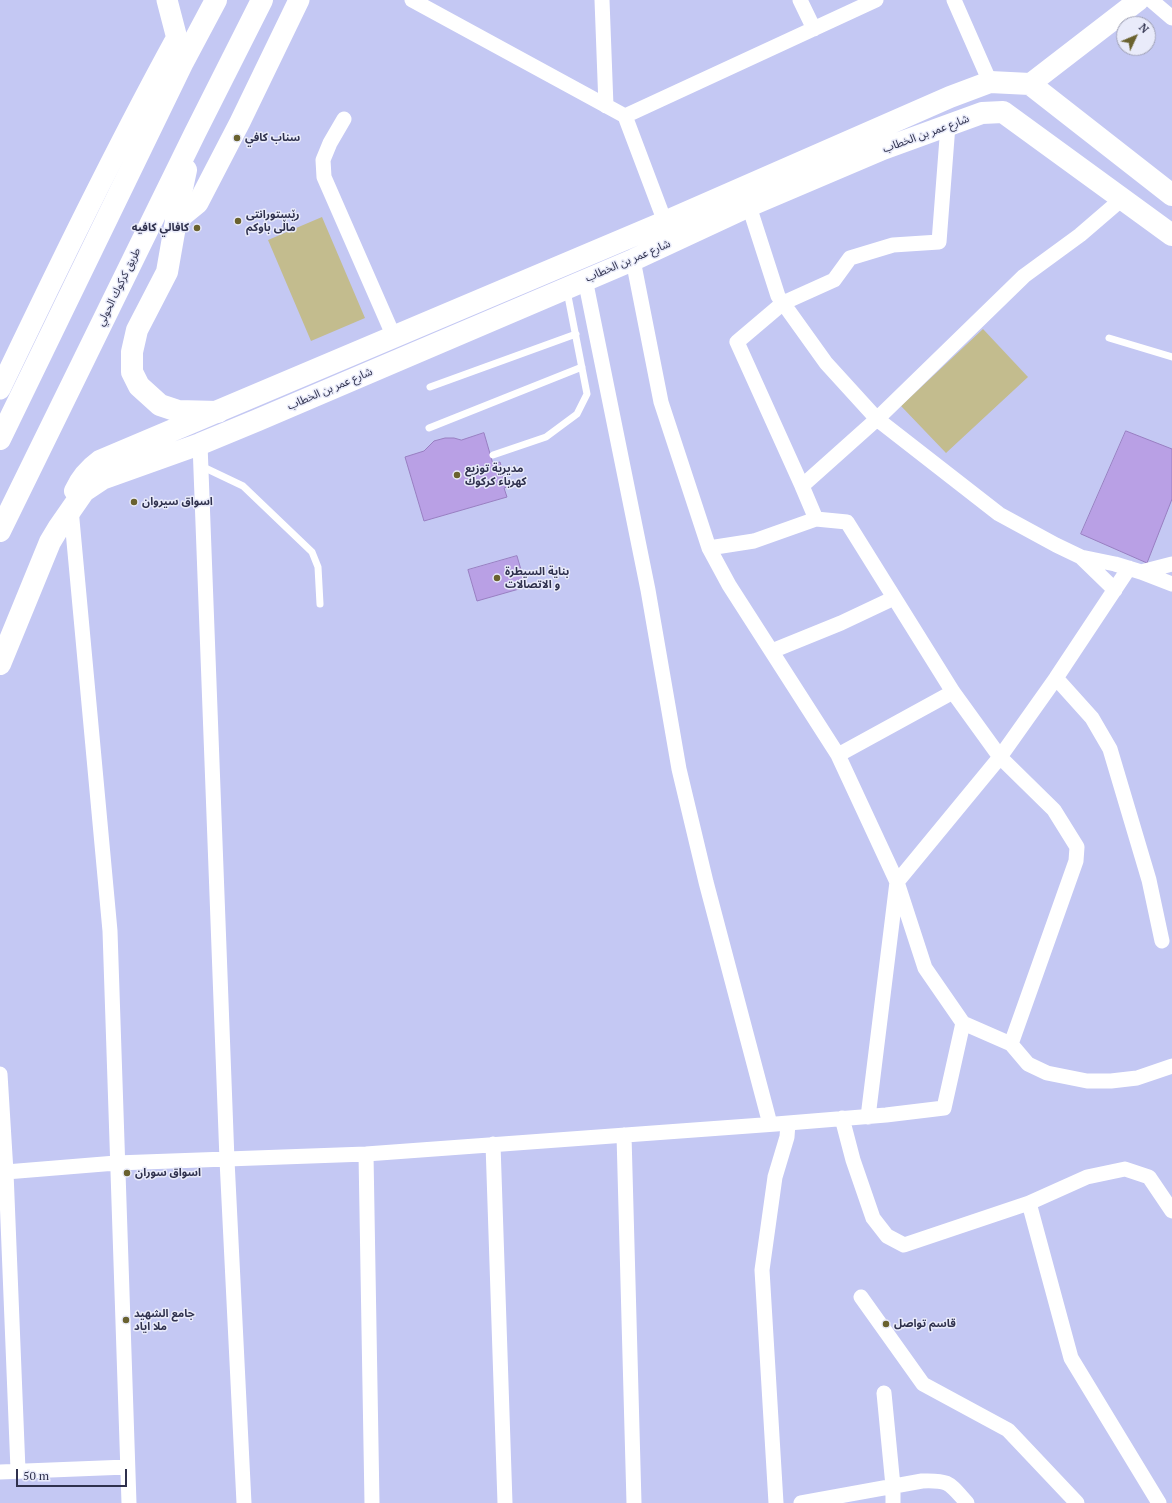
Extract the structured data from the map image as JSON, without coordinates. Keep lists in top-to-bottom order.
{
  "streets": {
    "main road": ["شارع عمر بن الخطاب", "طريق كركوك الحولي"]
  },
  "places": [
    "سناب كافي",
    "رێستورانتی ماڵی باوکم",
    "كافالي كافيه",
    "مديرية توزيع كهرباء كركوك",
    "اسواق سيروان",
    "بناية السيطرة و الاتصالات",
    "اسواق سوران",
    "جامع الشهيد ملا اياد",
    "قاسم تواصل"
  ],
  "scale_bar": "50 m",
  "north": "top right"
}
